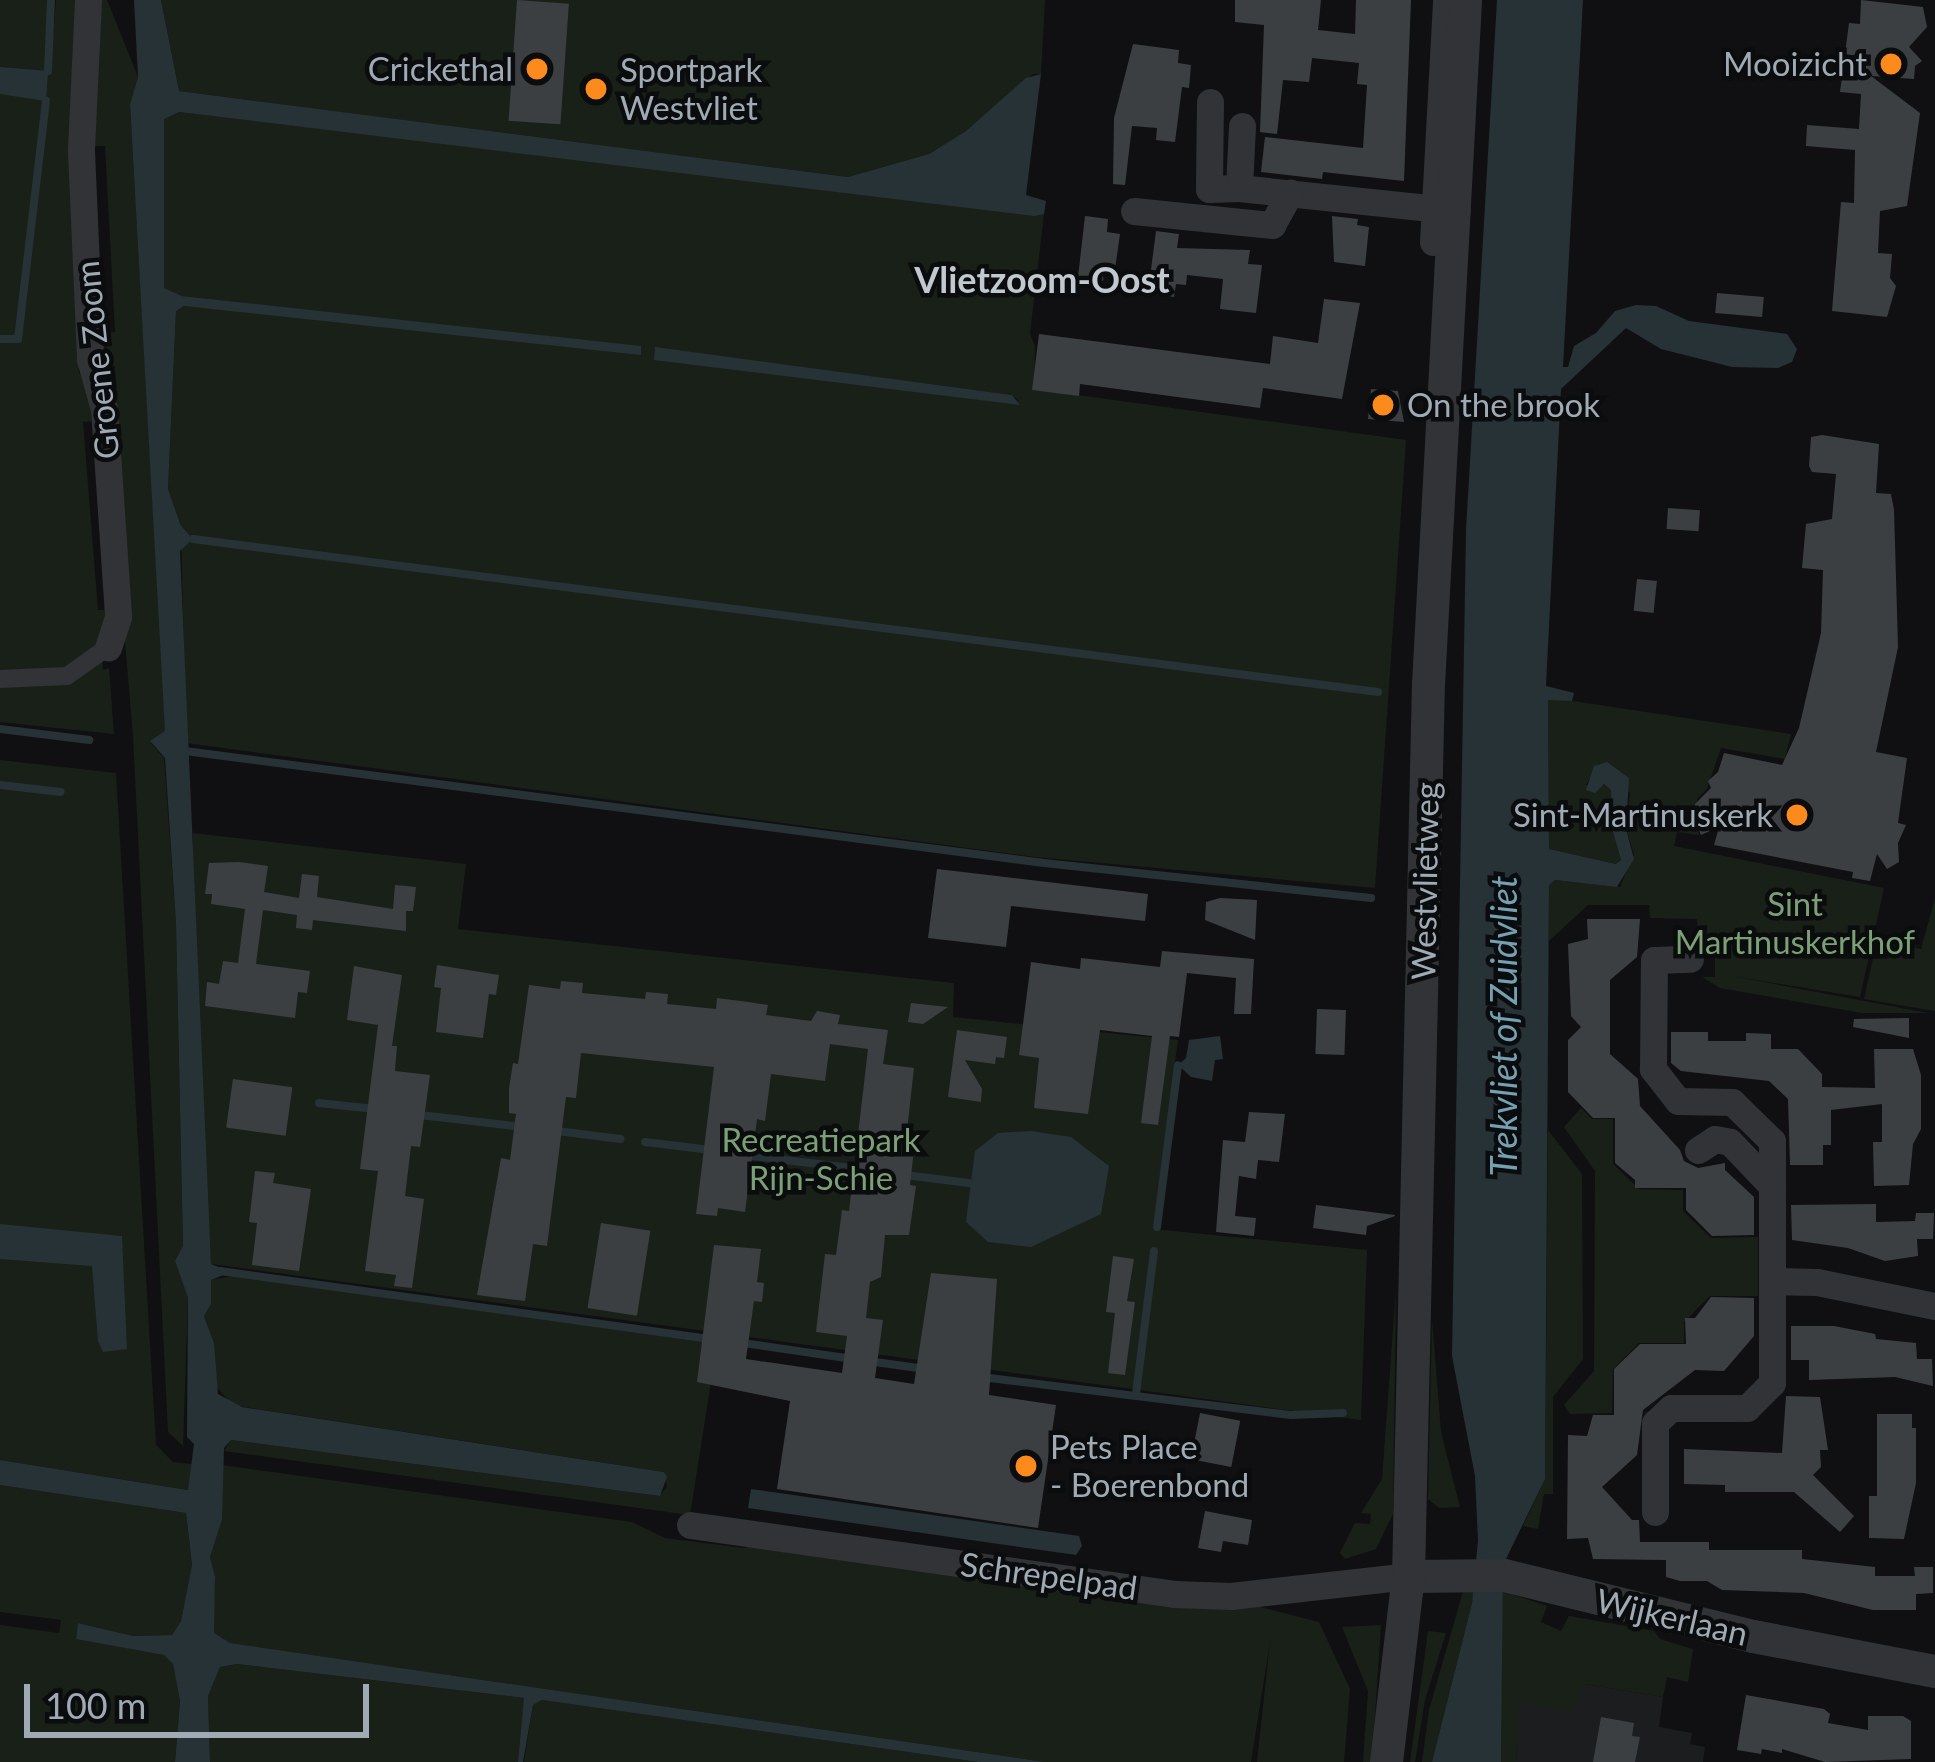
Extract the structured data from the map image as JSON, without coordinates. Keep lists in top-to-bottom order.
{
  "streets": {
    "street": [
      "Groene Zoom",
      "Westvlietweg",
      "Schrepelpad",
      "Wijkerlaan"
    ]
  },
  "crossings": [
    ["Westvlietweg", "Schrepelpad"],
    ["Westvlietweg", "Wijkerlaan"],
    ["Schrepelpad", "Wijkerlaan"]
  ],
  "districts": ["Vlietzoom-Oost"],
  "water": ["Trekvliet of Zuidvliet"],
  "parks": ["Sint Martinuskerkhof", "Recreatiepark Rijn-Schie"],
  "places": [
    "Mooizicht",
    "Crickethal",
    "Sportpark Westvliet",
    "On the brook",
    "Sint-Martinuskerk",
    "Pets Place - Boerenbond"
  ],
  "scale_bar": "100 m"
}
